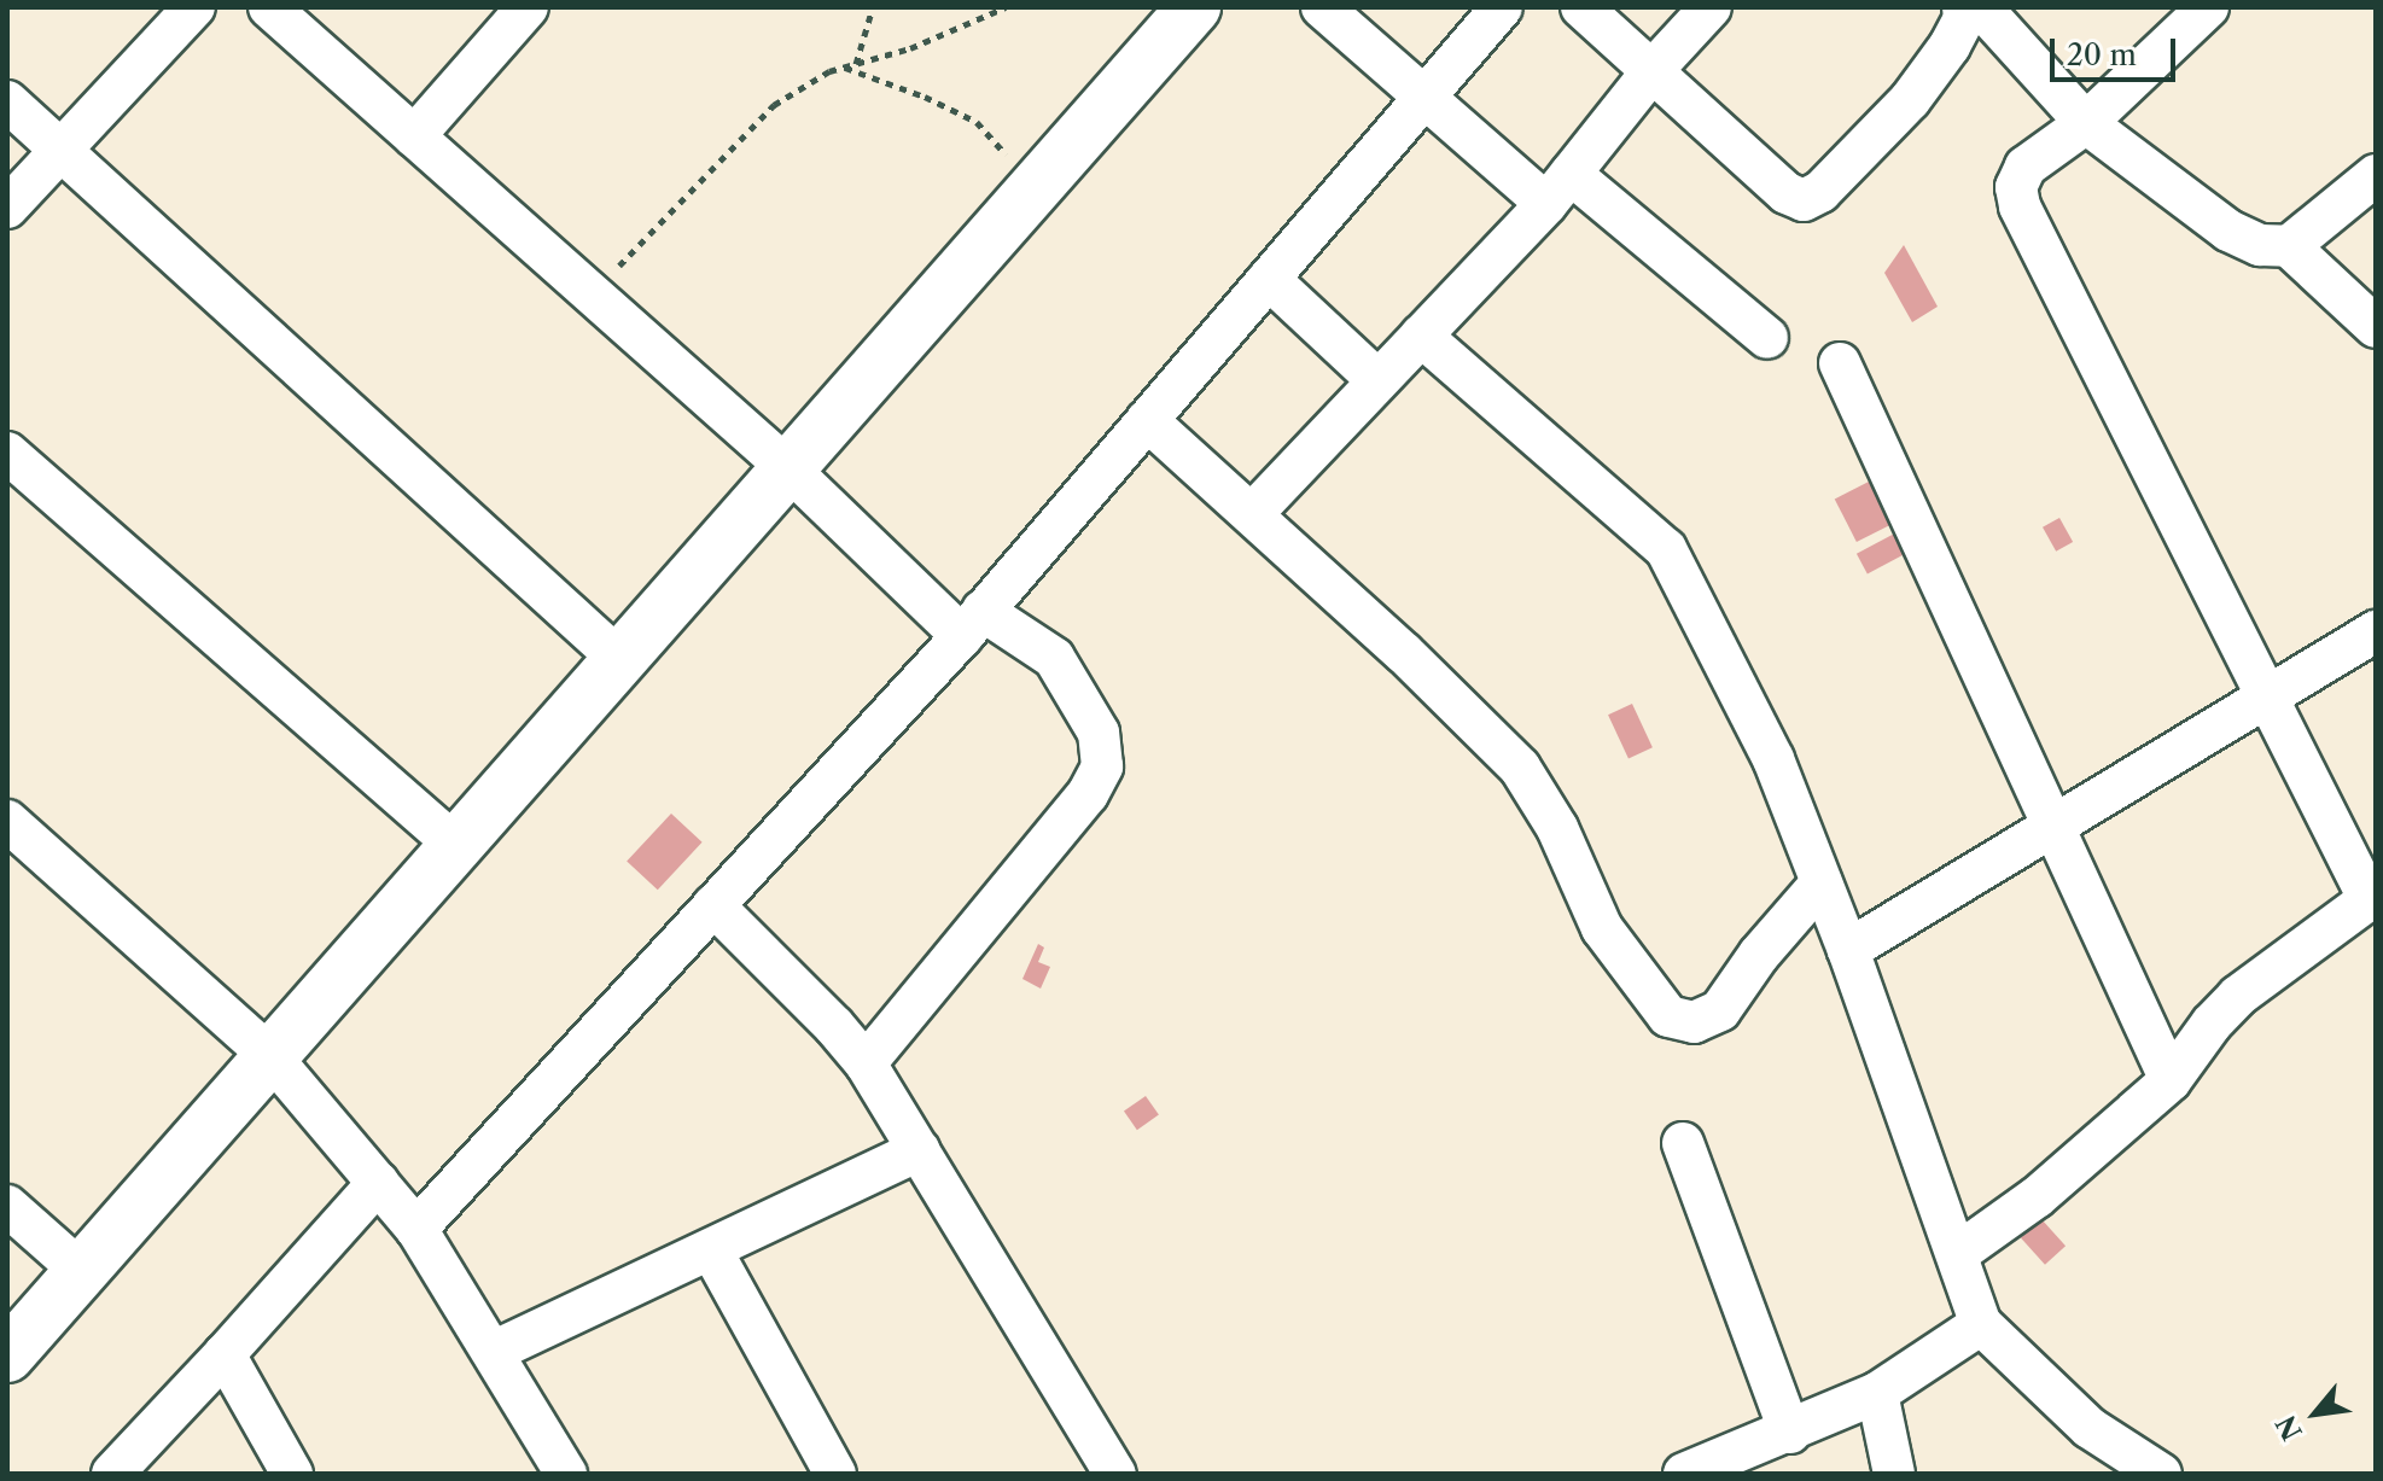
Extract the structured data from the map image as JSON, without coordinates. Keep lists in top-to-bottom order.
{
  "scale_bar": "20 m",
  "north": "bottom left"
}
